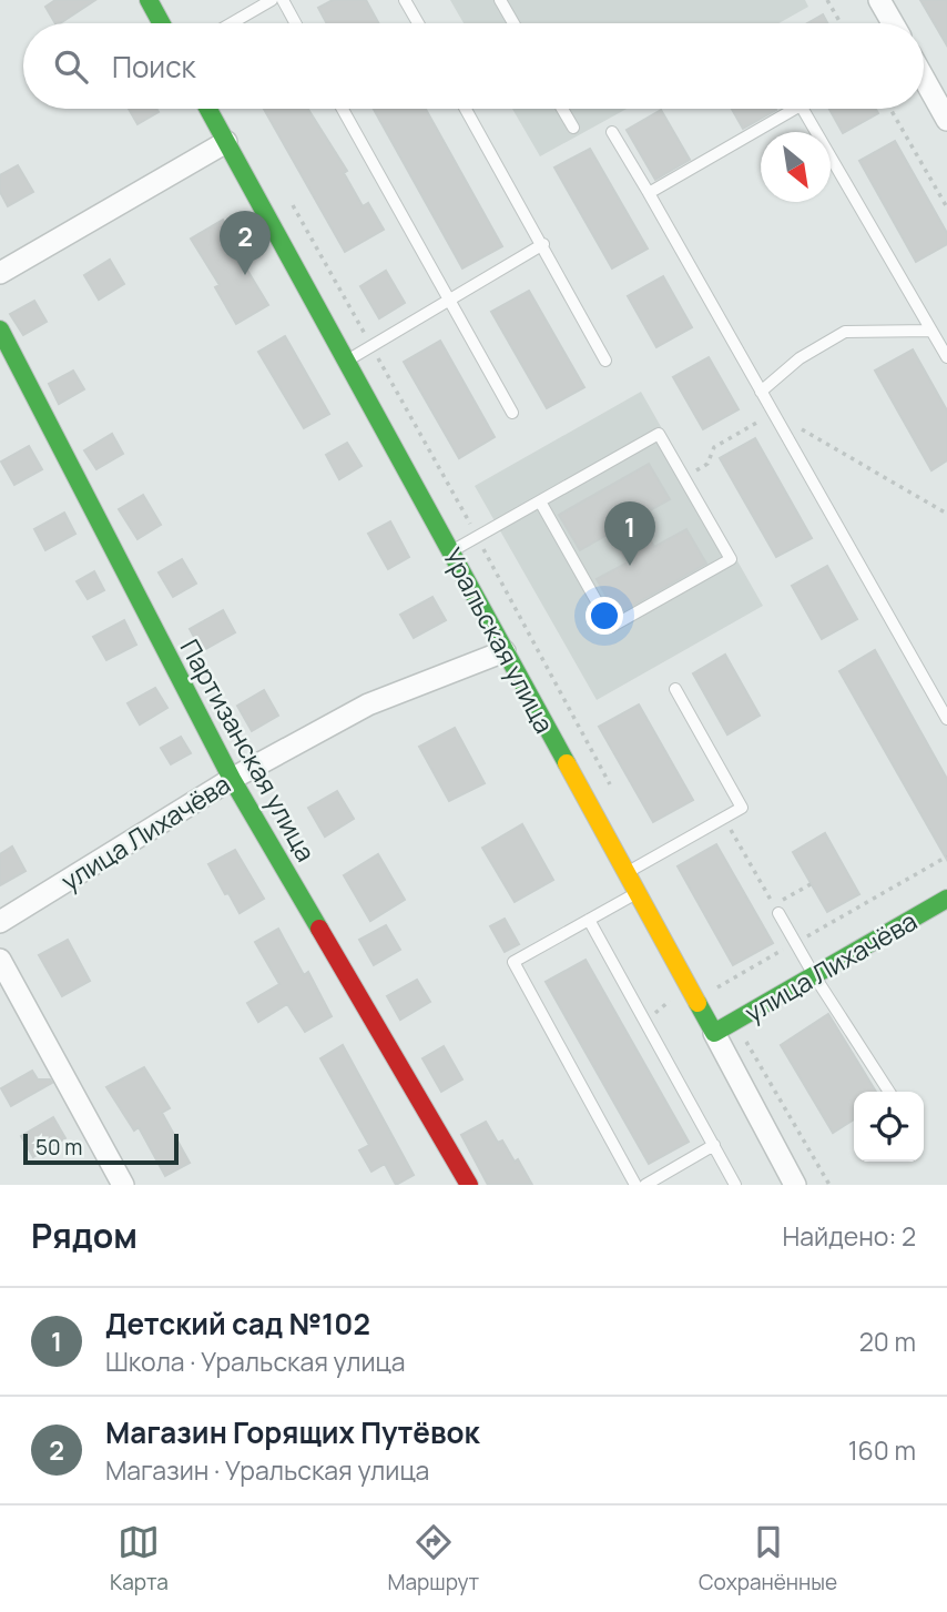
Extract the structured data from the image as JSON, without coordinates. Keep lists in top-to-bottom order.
{
  "streets": {
    "street": ["Уральская улица", "Партизанская улица", "улица Лихачёва"]
  },
  "crossings": [
    ["Уральская улица", "улица Лихачёва"],
    ["Партизанская улица", "улица Лихачёва"]
  ],
  "scale_bar": "50 m",
  "north": "bottom right",
  "page": {
    "search": "Поиск",
    "pins": ["2", "1"],
    "scale": "50 m",
    "heading": ["Рядом", "Найдено: 2"],
    "list": [
      {
        "mark": "1",
        "name": "Детский сад №102",
        "note": "Школа · Уральская улица",
        "value": "20 m"
      },
      {
        "mark": "2",
        "name": "Магазин Горящих Путёвок",
        "note": "Магазин · Уральская улица",
        "value": "160 m"
      }
    ],
    "nav": ["Карта", "Маршрут", "Сохранённые"]
  }
}
